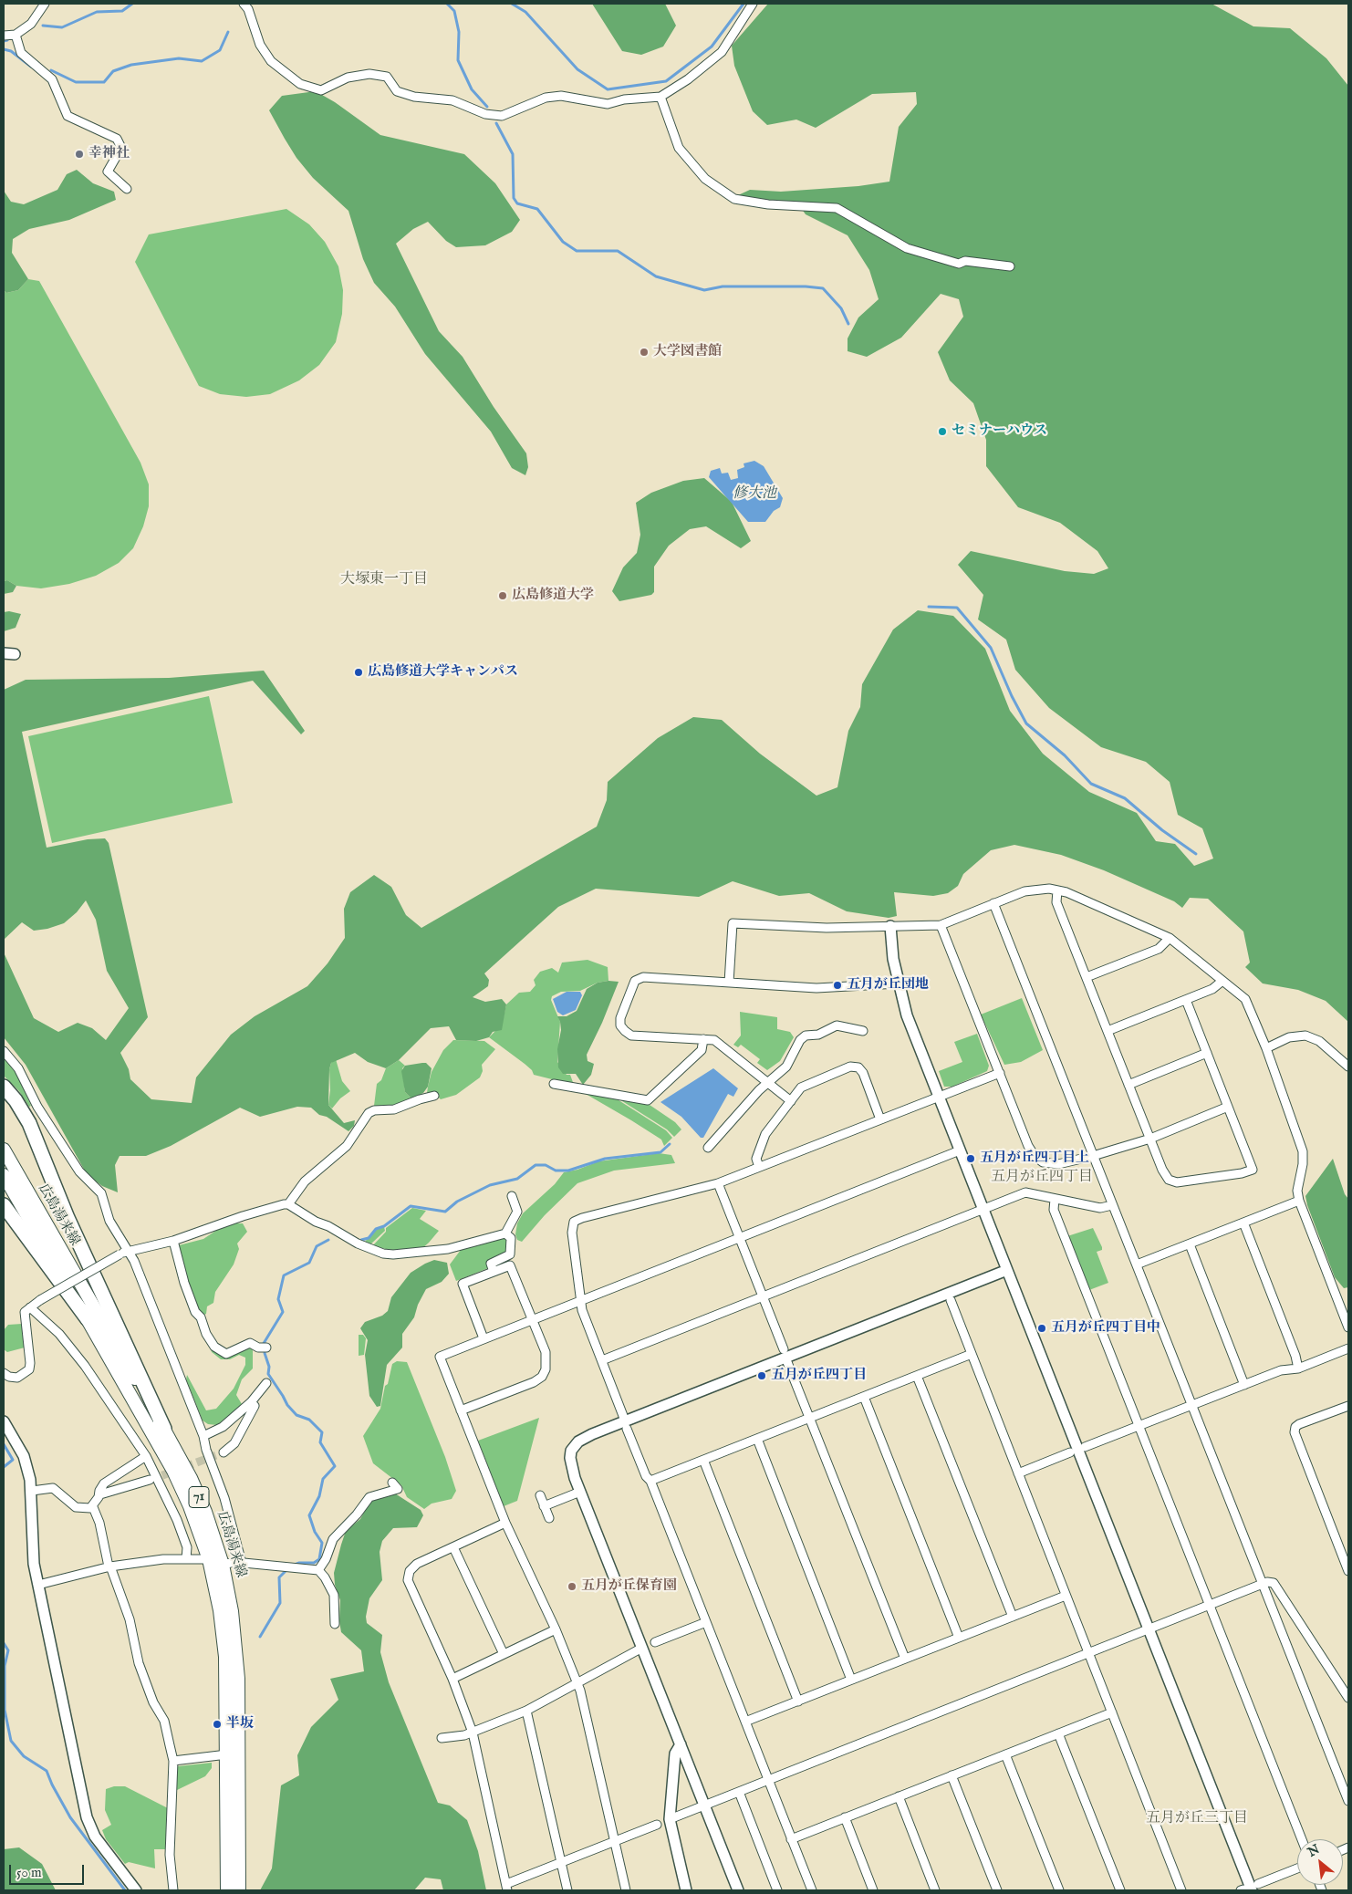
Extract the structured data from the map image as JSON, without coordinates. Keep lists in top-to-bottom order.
{
  "streets": {
    "main road": ["広島湯来線", "71"]
  },
  "districts": ["大塚東一丁目", "五月が丘四丁目", "五月が丘三丁目"],
  "water": ["修大池"],
  "places": [
    "幸神社",
    "大学図書館",
    "セミナーハウス",
    "広島修道大学",
    "広島修道大学キャンパス",
    "五月が丘団地",
    "五月が丘四丁目上",
    "五月が丘四丁目中",
    "五月が丘四丁目",
    "五月が丘保育園",
    "半坂"
  ],
  "scale_bar": "50 m",
  "north": "top left"
}
